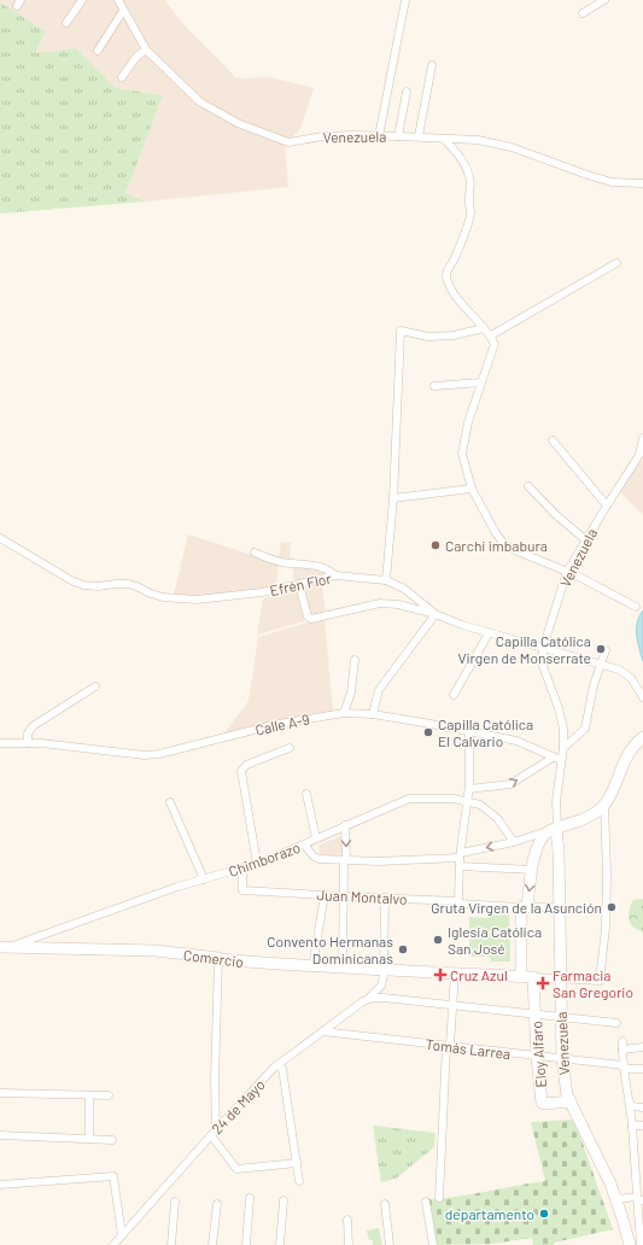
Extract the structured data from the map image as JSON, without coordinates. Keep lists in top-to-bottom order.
{
  "streets": {
    "street": [
      "Venezuela",
      "Efrén Flor",
      "Calle A-9",
      "Chimborazo",
      "Juan Montalvo",
      "Comercio",
      "Tomás Larrea",
      "Eloy Alfaro",
      "24 de Mayo"
    ]
  },
  "crossings": [
    ["Venezuela", "Efrén Flor"],
    ["Venezuela", "Calle A-9"],
    ["Venezuela", "Juan Montalvo"],
    ["Venezuela", "Comercio"],
    ["Venezuela", "Tomás Larrea"],
    ["Venezuela", "Eloy Alfaro"],
    ["Venezuela", "24 de Mayo"],
    ["Chimborazo", "Juan Montalvo"],
    ["Chimborazo", "Comercio"],
    ["Comercio", "Eloy Alfaro"],
    ["Tomás Larrea", "Eloy Alfaro"],
    ["Tomás Larrea", "24 de Mayo"],
    ["Eloy Alfaro", "24 de Mayo"]
  ],
  "places": {
    "other": [
      "Carchi imbabura",
      "Capilla Católica Virgen de Monserrate",
      "Capilla Católica El Calvario",
      "Gruta Virgen de la Asunción",
      "Iglesia Católica San José",
      "Convento Hermanas Dominicanas",
      "departamento"
    ],
    "health": ["Cruz Azul", "Farmacia San Gregorio"]
  }
}
